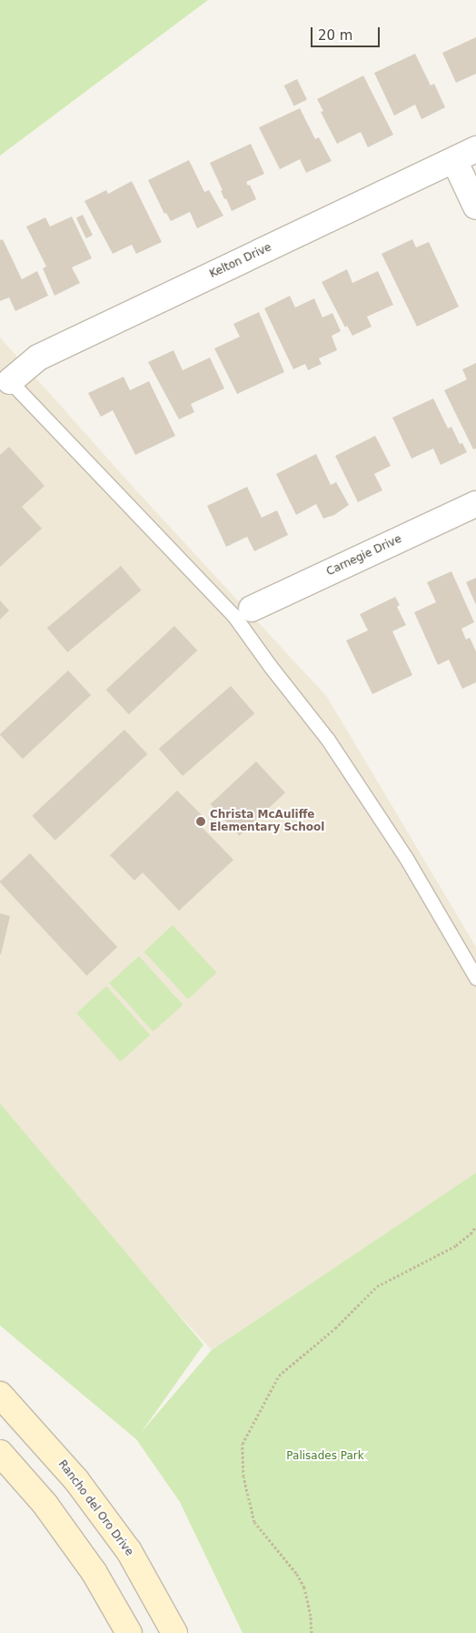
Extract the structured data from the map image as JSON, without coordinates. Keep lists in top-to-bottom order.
{
  "streets": {
    "main road": ["Rancho del Oro Drive"],
    "street": ["Kelton Drive", "Carnegie Drive"]
  },
  "parks": ["Palisades Park"],
  "places": ["Christa McAuliffe Elementary School"],
  "scale_bar": "20 m"
}
